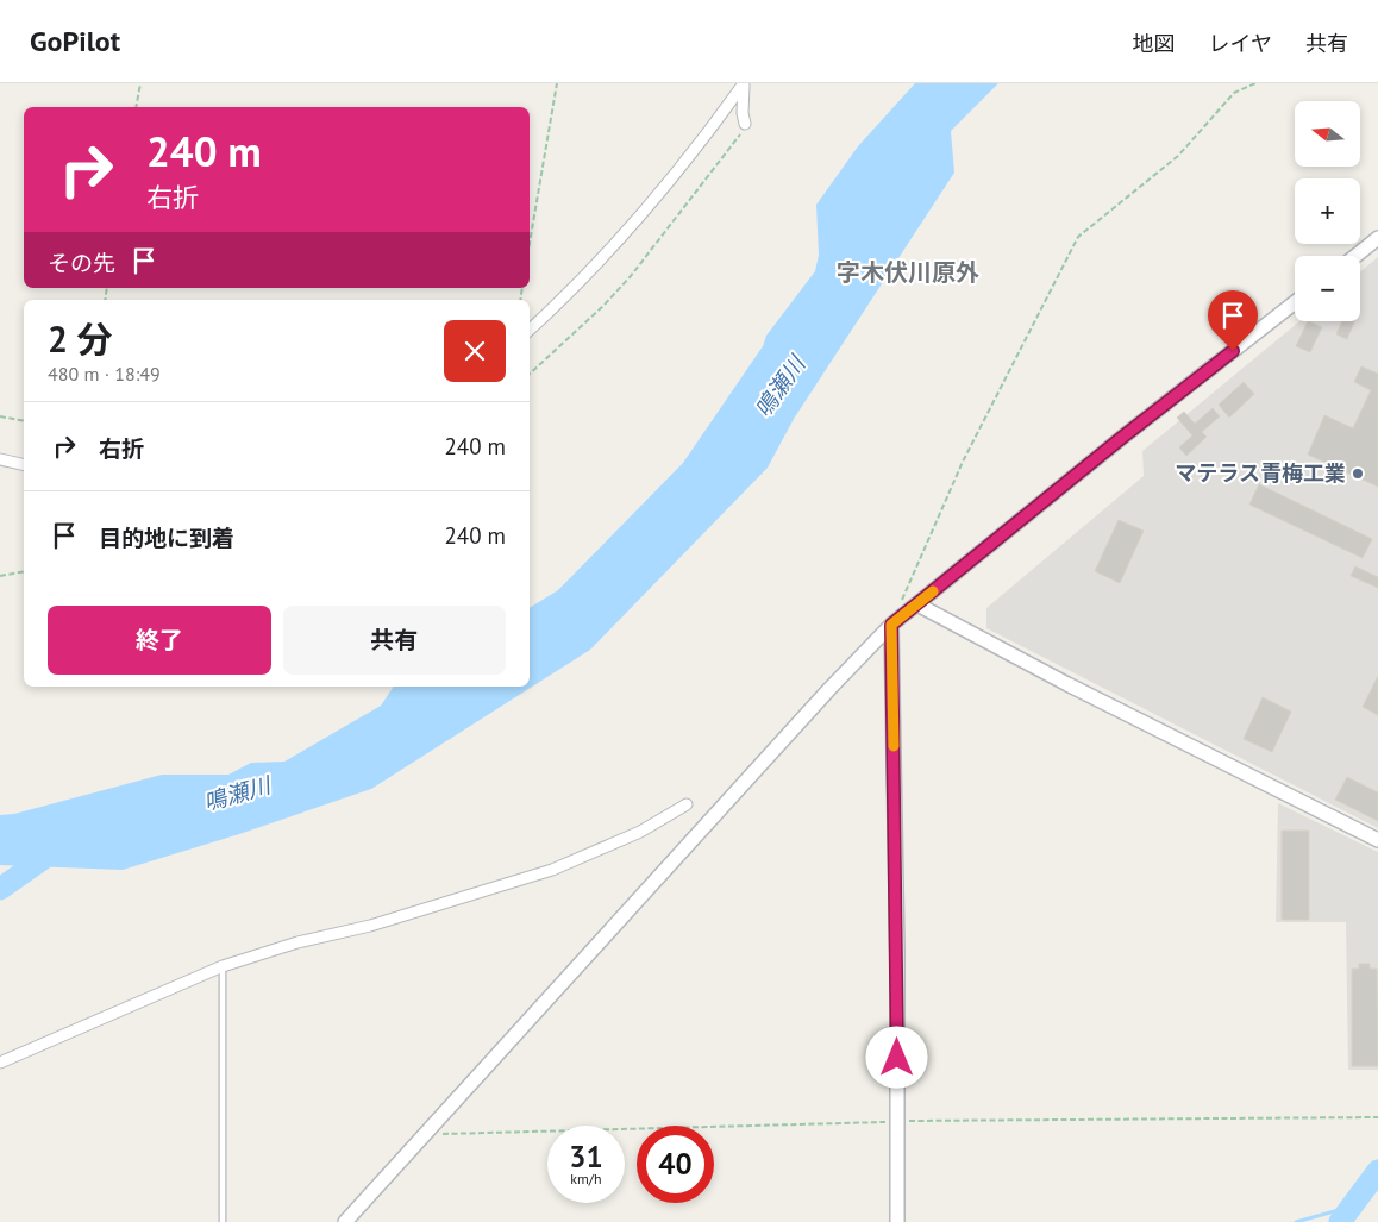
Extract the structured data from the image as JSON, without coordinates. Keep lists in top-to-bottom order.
{
  "districts": ["字木伏川原外"],
  "water": ["鳴瀬川"],
  "places": ["マテラス青梅工業"],
  "north": "left",
  "page": {
    "header": "GoPilot",
    "nav": ["地図", "レイヤ", "共有"],
    "map_buttons": ["+", "−"],
    "turn": ["240 m", "右折"],
    "then": "その先",
    "heading": ["2 分", "480 m · 18:49"],
    "list": [
      {
        "name": "右折",
        "value": "240 m"
      },
      {
        "name": "目的地に到着",
        "value": "240 m"
      }
    ],
    "buttons": ["終了", "共有"],
    "speed": "31 km/h",
    "limit": "40"
  }
}
